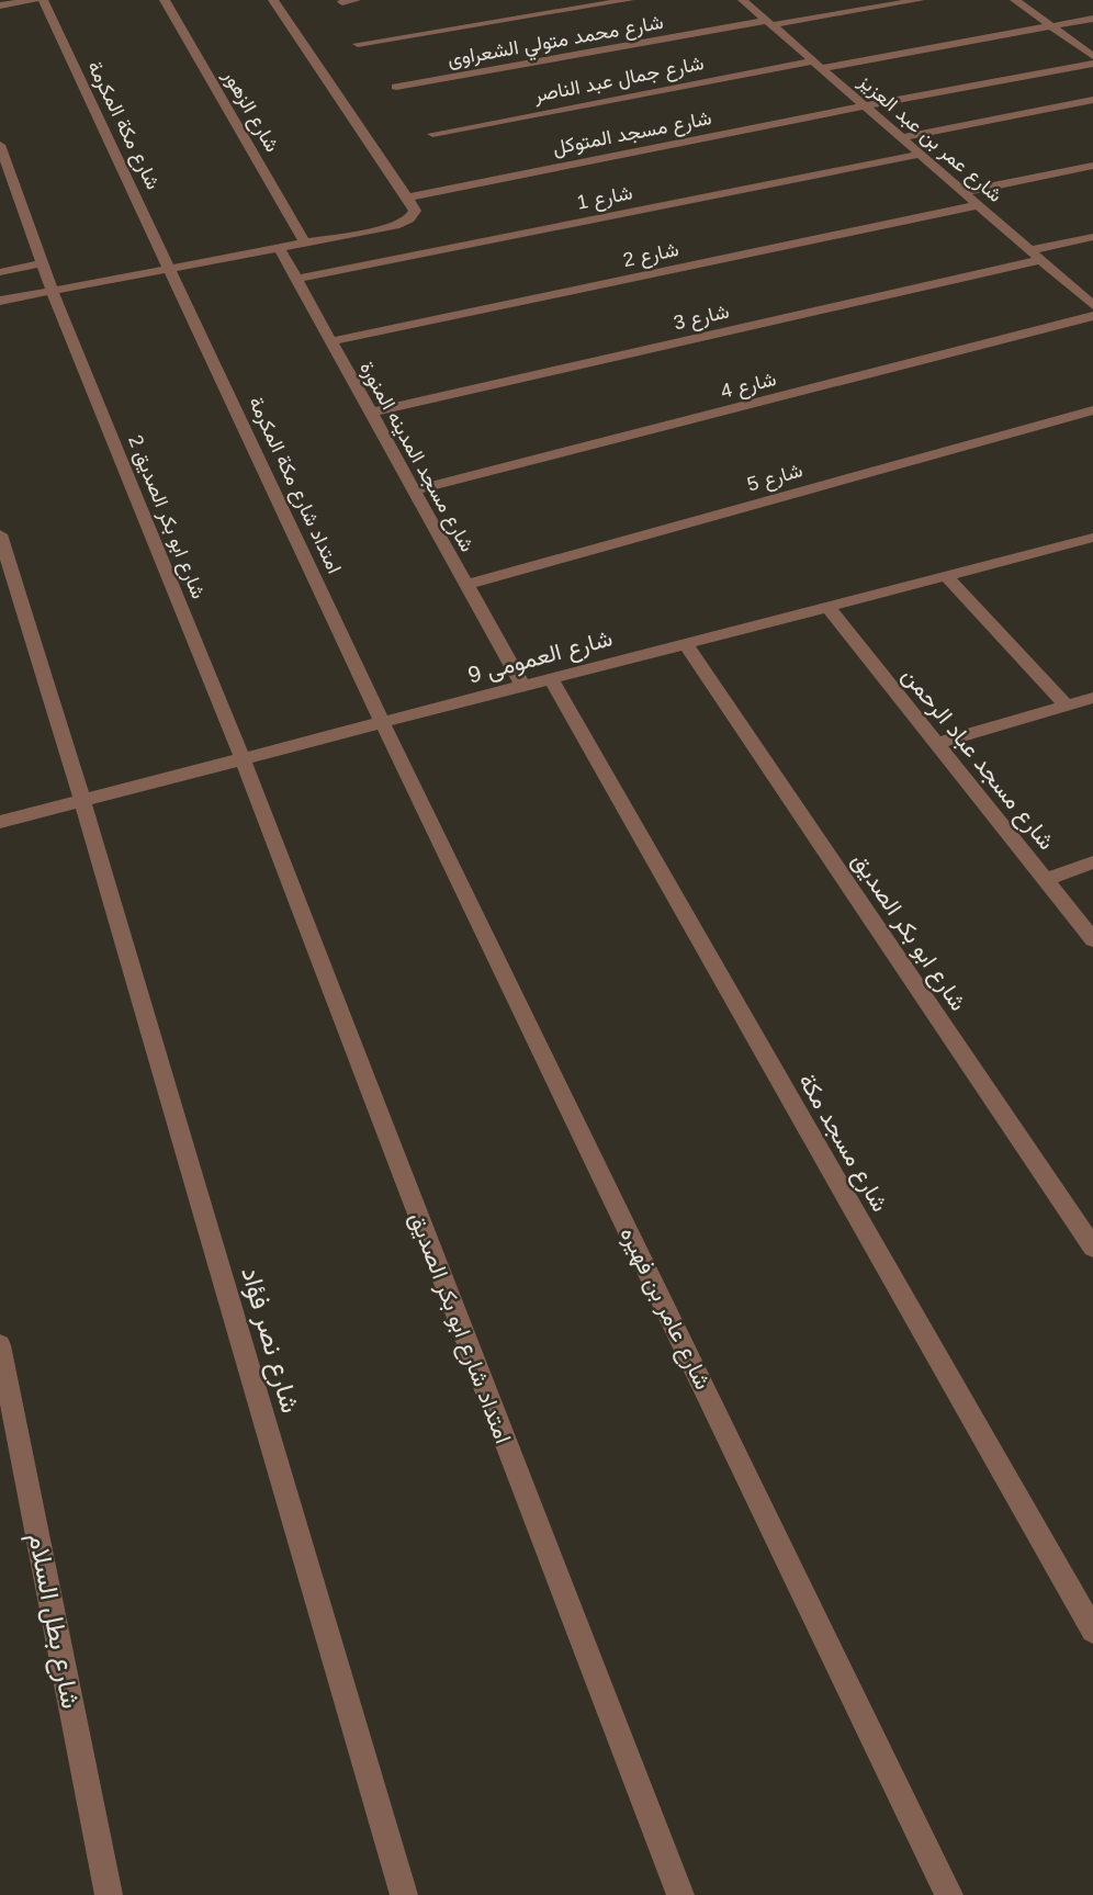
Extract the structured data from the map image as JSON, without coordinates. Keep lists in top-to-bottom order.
{
  "streets": {
    "street": [
      "شارع محمد متولي الشعراوى",
      "شارع جمال عبد الناصر",
      "شارع الزهور",
      "شارع مكة المكرمة",
      "شارع مسجد المتوكل",
      "شارع عمر بن عبد العزيز",
      "شارع 1",
      "شارع 2",
      "شارع 3",
      "شارع 4",
      "شارع مسجد المدينه المنورة",
      "شارع 5",
      "امتداد شارع مكة المكرمة",
      "شارع ابو بكر الصديق 2",
      "شارع العمومى 9",
      "شارع مسجد عباد الرحمن",
      "شارع ابو بكر الصديق",
      "شارع مسجد مكة",
      "شارع عامر بن فهيره",
      "امتداد شارع ابو بكر الصديق",
      "شارع نصر فؤاد",
      "شارع بطل السلام"
    ]
  },
  "crossings": [
    ["شارع محمد متولي الشعراوى", "شارع عمر بن عبد العزيز"],
    ["شارع جمال عبد الناصر", "شارع عمر بن عبد العزيز"],
    ["شارع مكة المكرمة", "امتداد شارع مكة المكرمة"],
    ["شارع مسجد المتوكل", "شارع عمر بن عبد العزيز"],
    ["شارع عمر بن عبد العزيز", "شارع 1"],
    ["شارع عمر بن عبد العزيز", "شارع 2"],
    ["شارع عمر بن عبد العزيز", "شارع 3"],
    ["شارع 1", "شارع مسجد المدينه المنورة"],
    ["شارع 2", "شارع مسجد المدينه المنورة"],
    ["شارع 3", "شارع مسجد المدينه المنورة"],
    ["شارع 4", "شارع مسجد المدينه المنورة"],
    ["شارع مسجد المدينه المنورة", "شارع 5"],
    ["شارع مسجد المدينه المنورة", "شارع العمومى 9"],
    ["امتداد شارع مكة المكرمة", "شارع العمومى 9"],
    ["امتداد شارع مكة المكرمة", "شارع عامر بن فهيره"],
    ["شارع ابو بكر الصديق 2", "شارع العمومى 9"],
    ["شارع ابو بكر الصديق 2", "امتداد شارع ابو بكر الصديق"],
    ["شارع العمومى 9", "شارع مسجد عباد الرحمن"],
    ["شارع العمومى 9", "شارع ابو بكر الصديق"],
    ["شارع العمومى 9", "شارع مسجد مكة"],
    ["شارع العمومى 9", "شارع عامر بن فهيره"],
    ["شارع العمومى 9", "امتداد شارع ابو بكر الصديق"],
    ["شارع العمومى 9", "شارع نصر فؤاد"]
  ]
}
